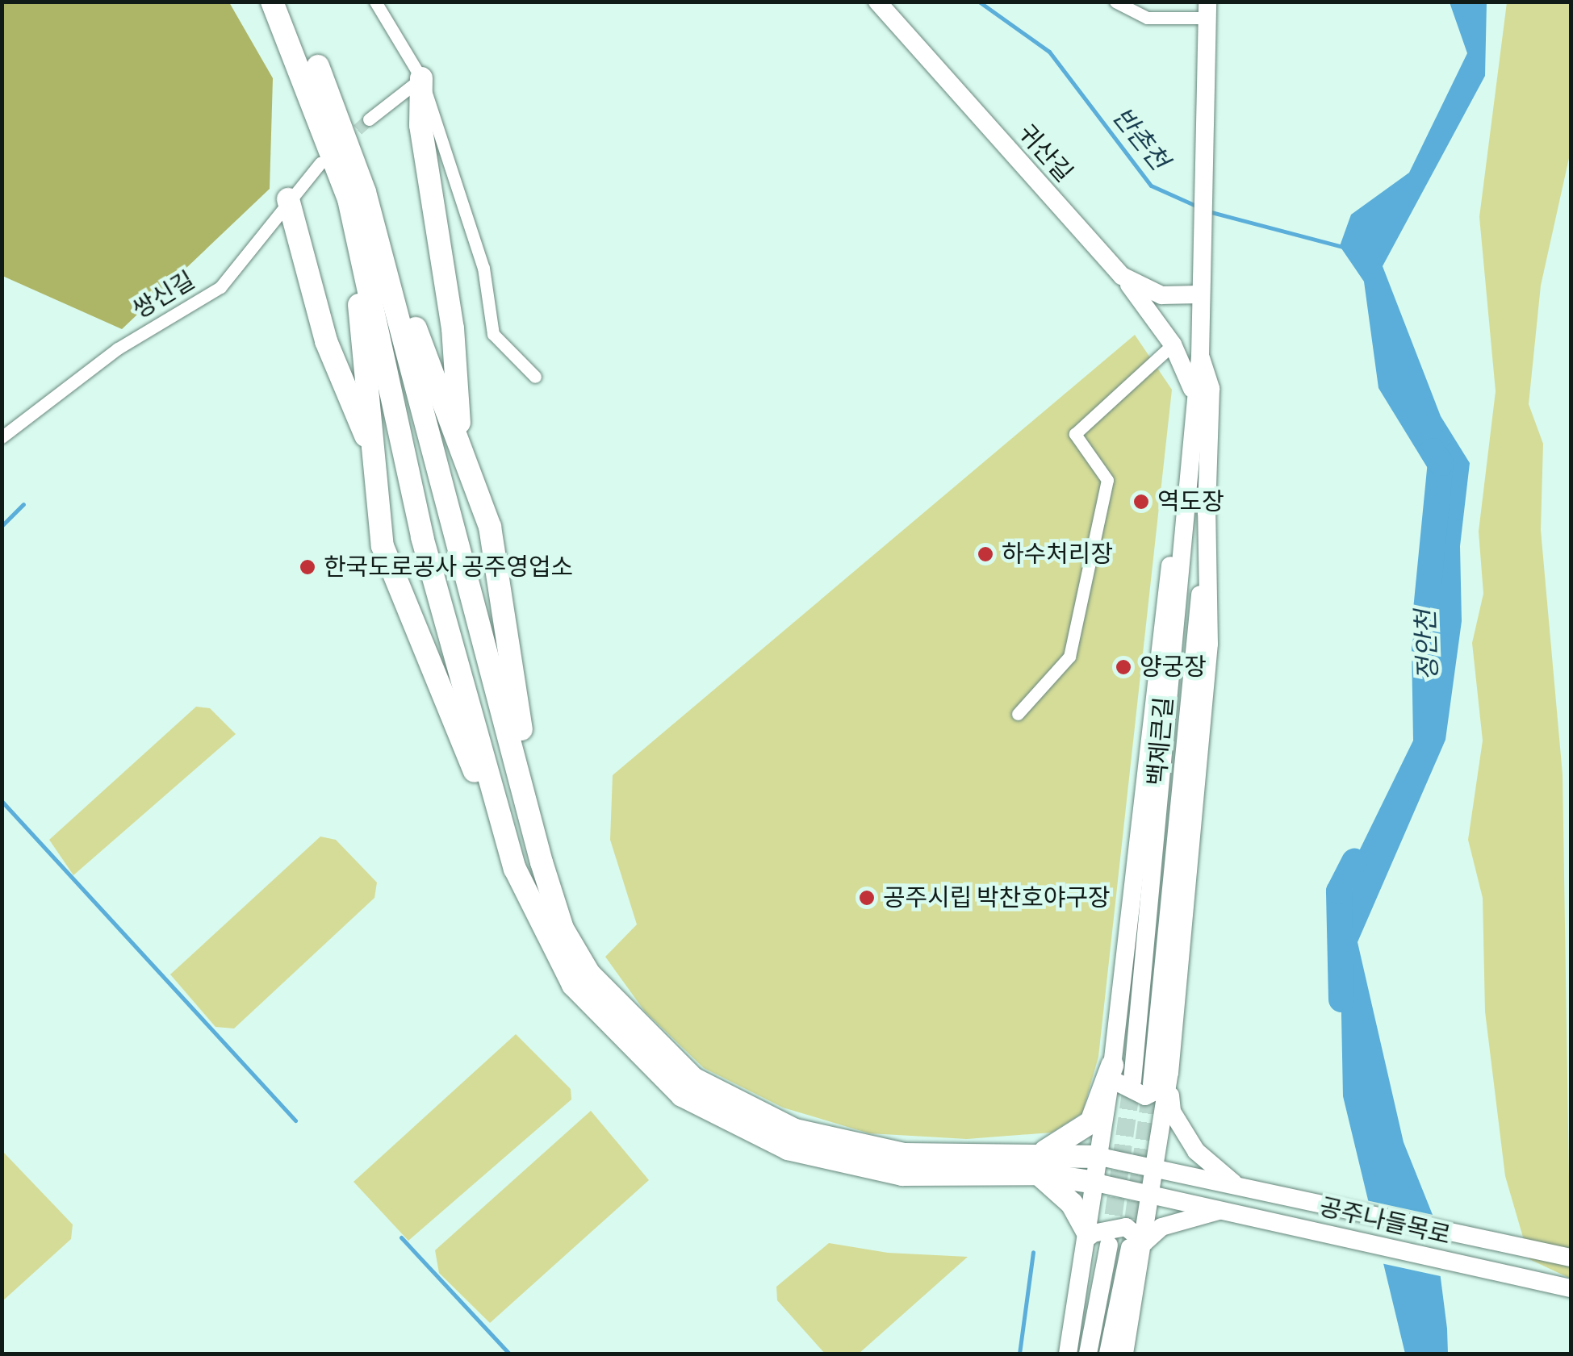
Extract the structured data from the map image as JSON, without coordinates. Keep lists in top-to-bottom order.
{
  "streets": {
    "main road": ["귀산길", "백제큰길", "공주나들목로"],
    "street": ["쌍신길"]
  },
  "crossings": [
    ["귀산길", "백제큰길"]
  ],
  "water": ["반촌천", "정안천"],
  "places": [
    "역도장",
    "하수처리장",
    "한국도로공사 공주영업소",
    "양궁장",
    "공주시립 박찬호야구장"
  ]
}
